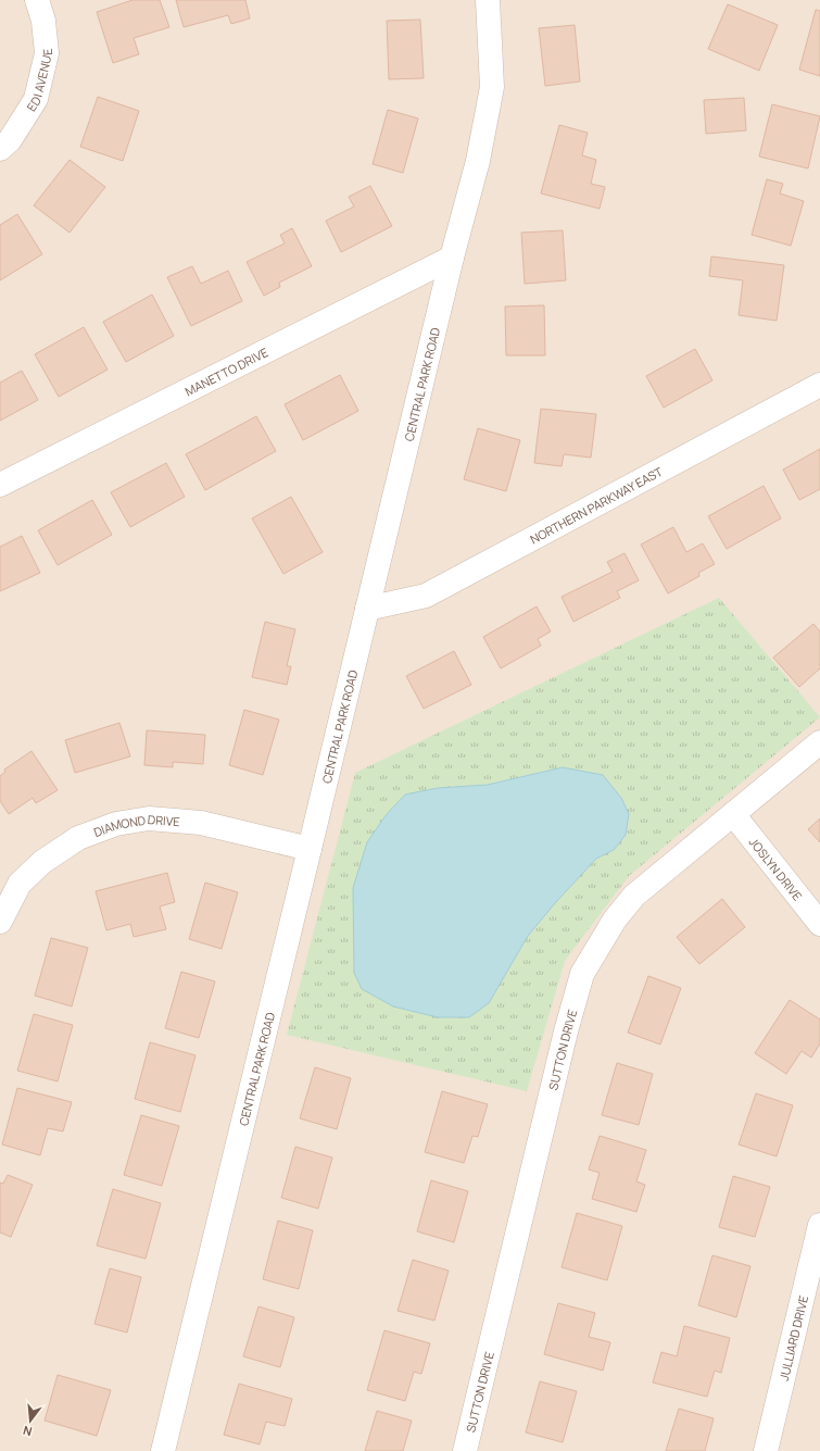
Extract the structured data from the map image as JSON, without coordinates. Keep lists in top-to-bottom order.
{
  "streets": {
    "street": [
      "EDI AVENUE",
      "MANETTO DRIVE",
      "CENTRAL PARK ROAD",
      "NORTHERN PARKWAY EAST",
      "DIAMOND DRIVE",
      "JOSLYN DRIVE",
      "SUTTON DRIVE",
      "JULLIARD DRIVE"
    ]
  },
  "crossings": [
    ["MANETTO DRIVE", "CENTRAL PARK ROAD"],
    ["CENTRAL PARK ROAD", "NORTHERN PARKWAY EAST"],
    ["CENTRAL PARK ROAD", "DIAMOND DRIVE"],
    ["JOSLYN DRIVE", "SUTTON DRIVE"]
  ],
  "north": "bottom"
}
